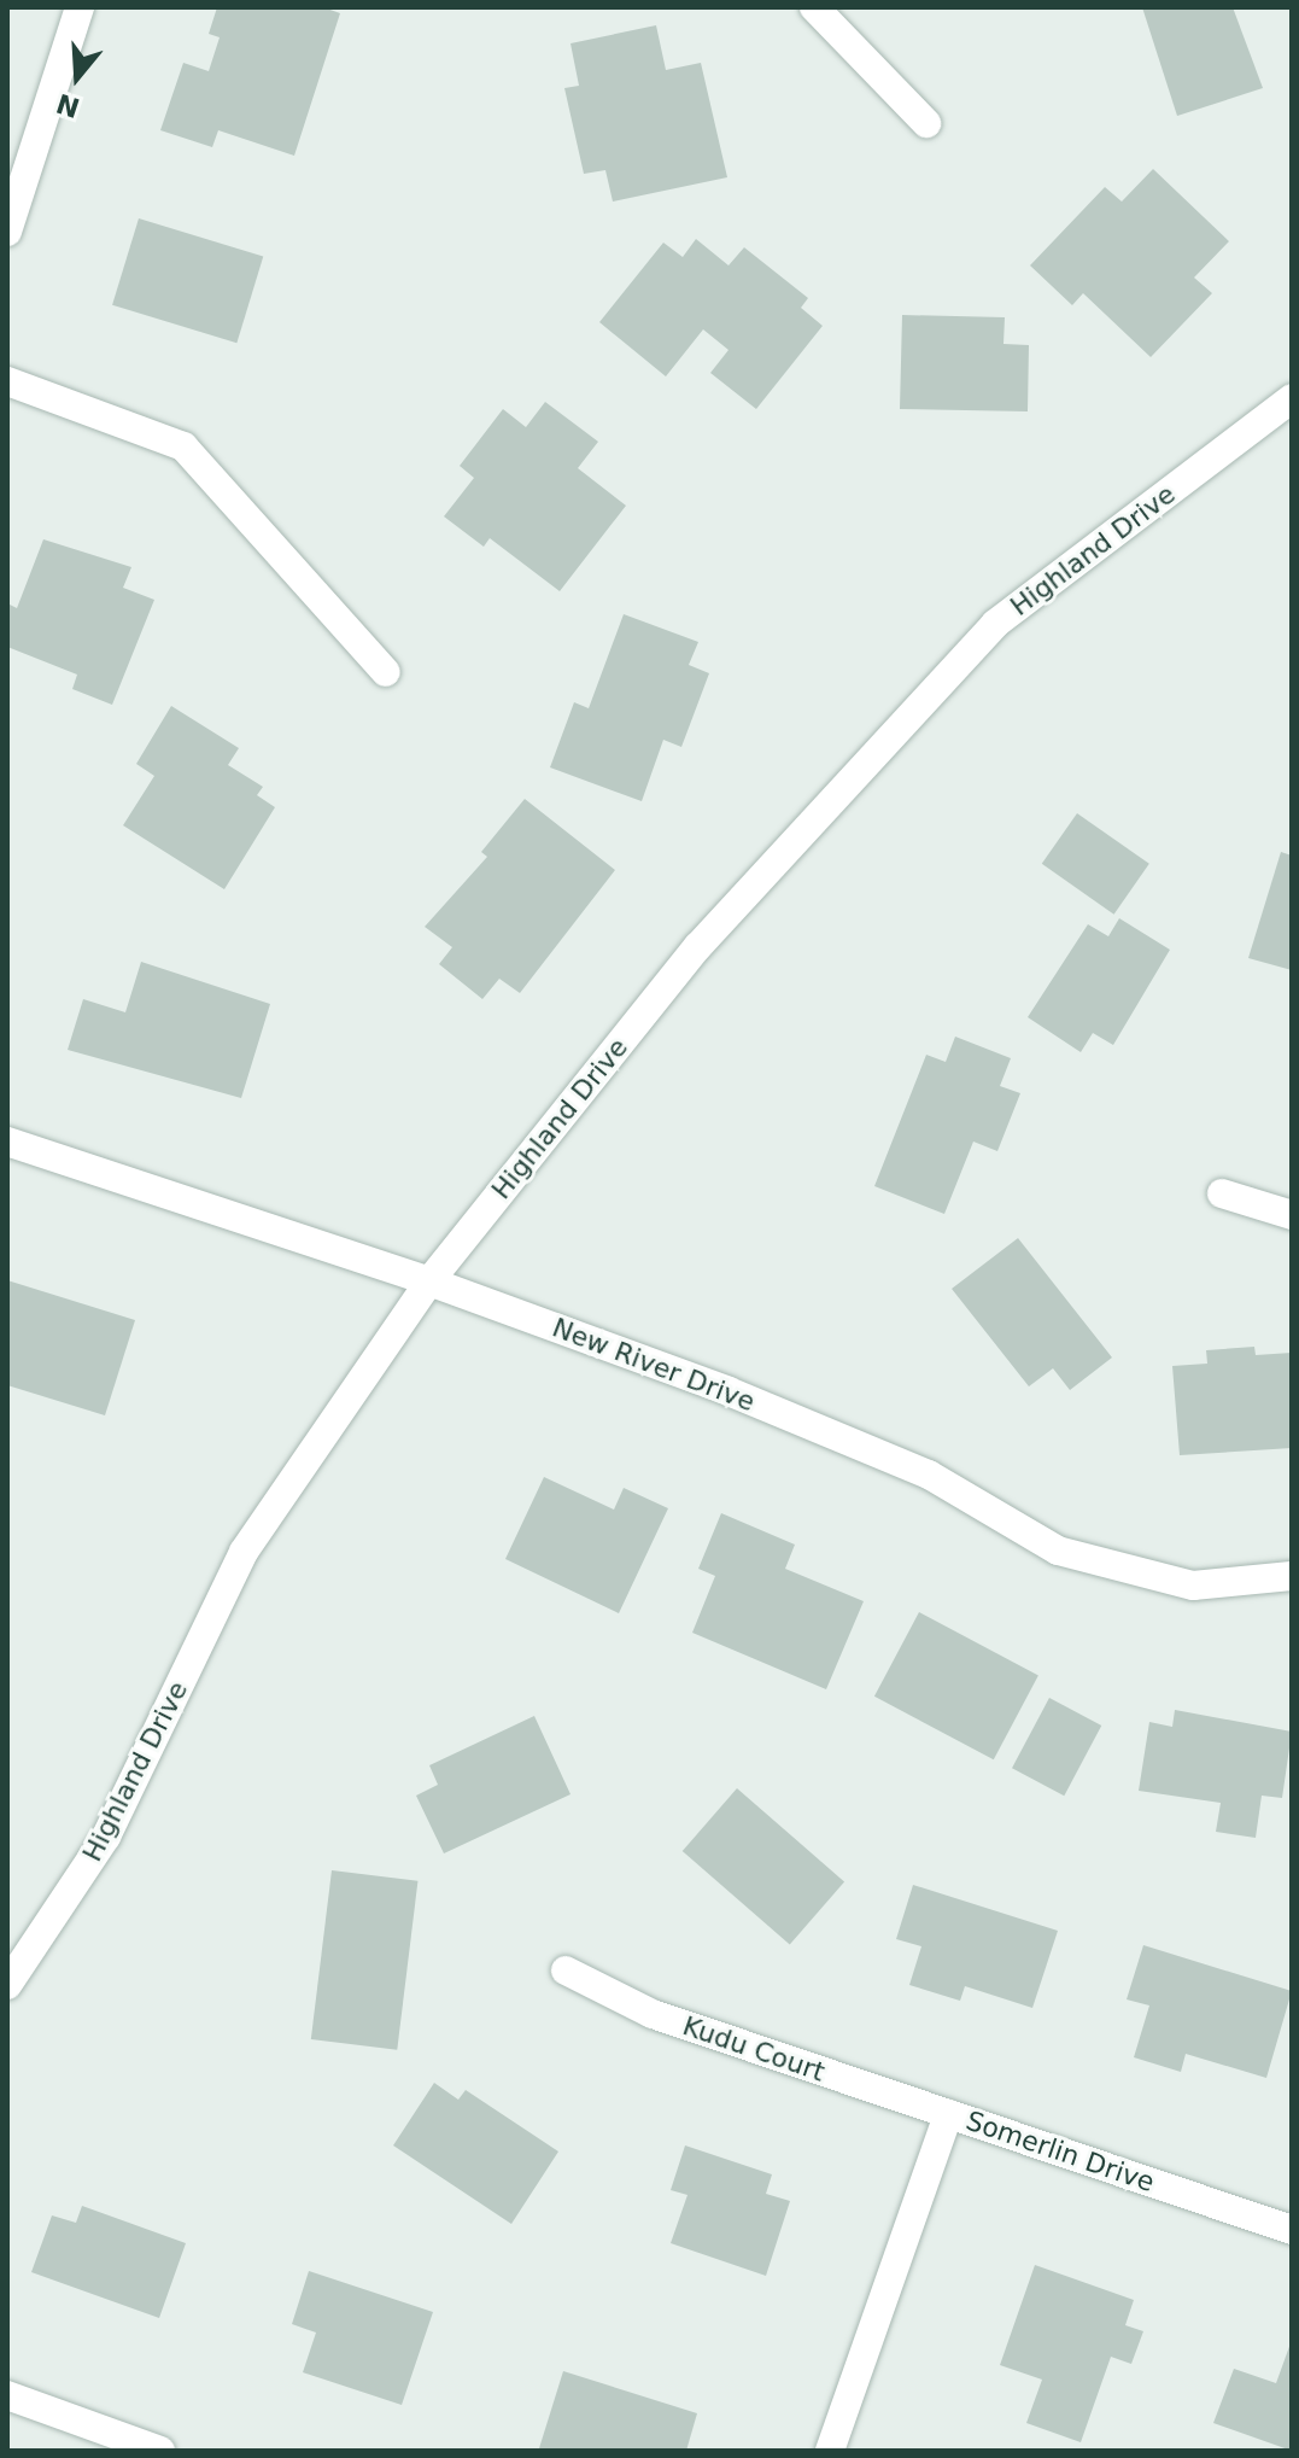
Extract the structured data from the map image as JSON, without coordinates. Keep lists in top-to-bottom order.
{
  "streets": {
    "street": [
      "Highland Drive",
      "New River Drive",
      "Kudu Court",
      "Somerlin Drive"
    ]
  },
  "crossings": [
    ["Highland Drive", "New River Drive"],
    ["Kudu Court", "Somerlin Drive"]
  ],
  "north": "bottom"
}
